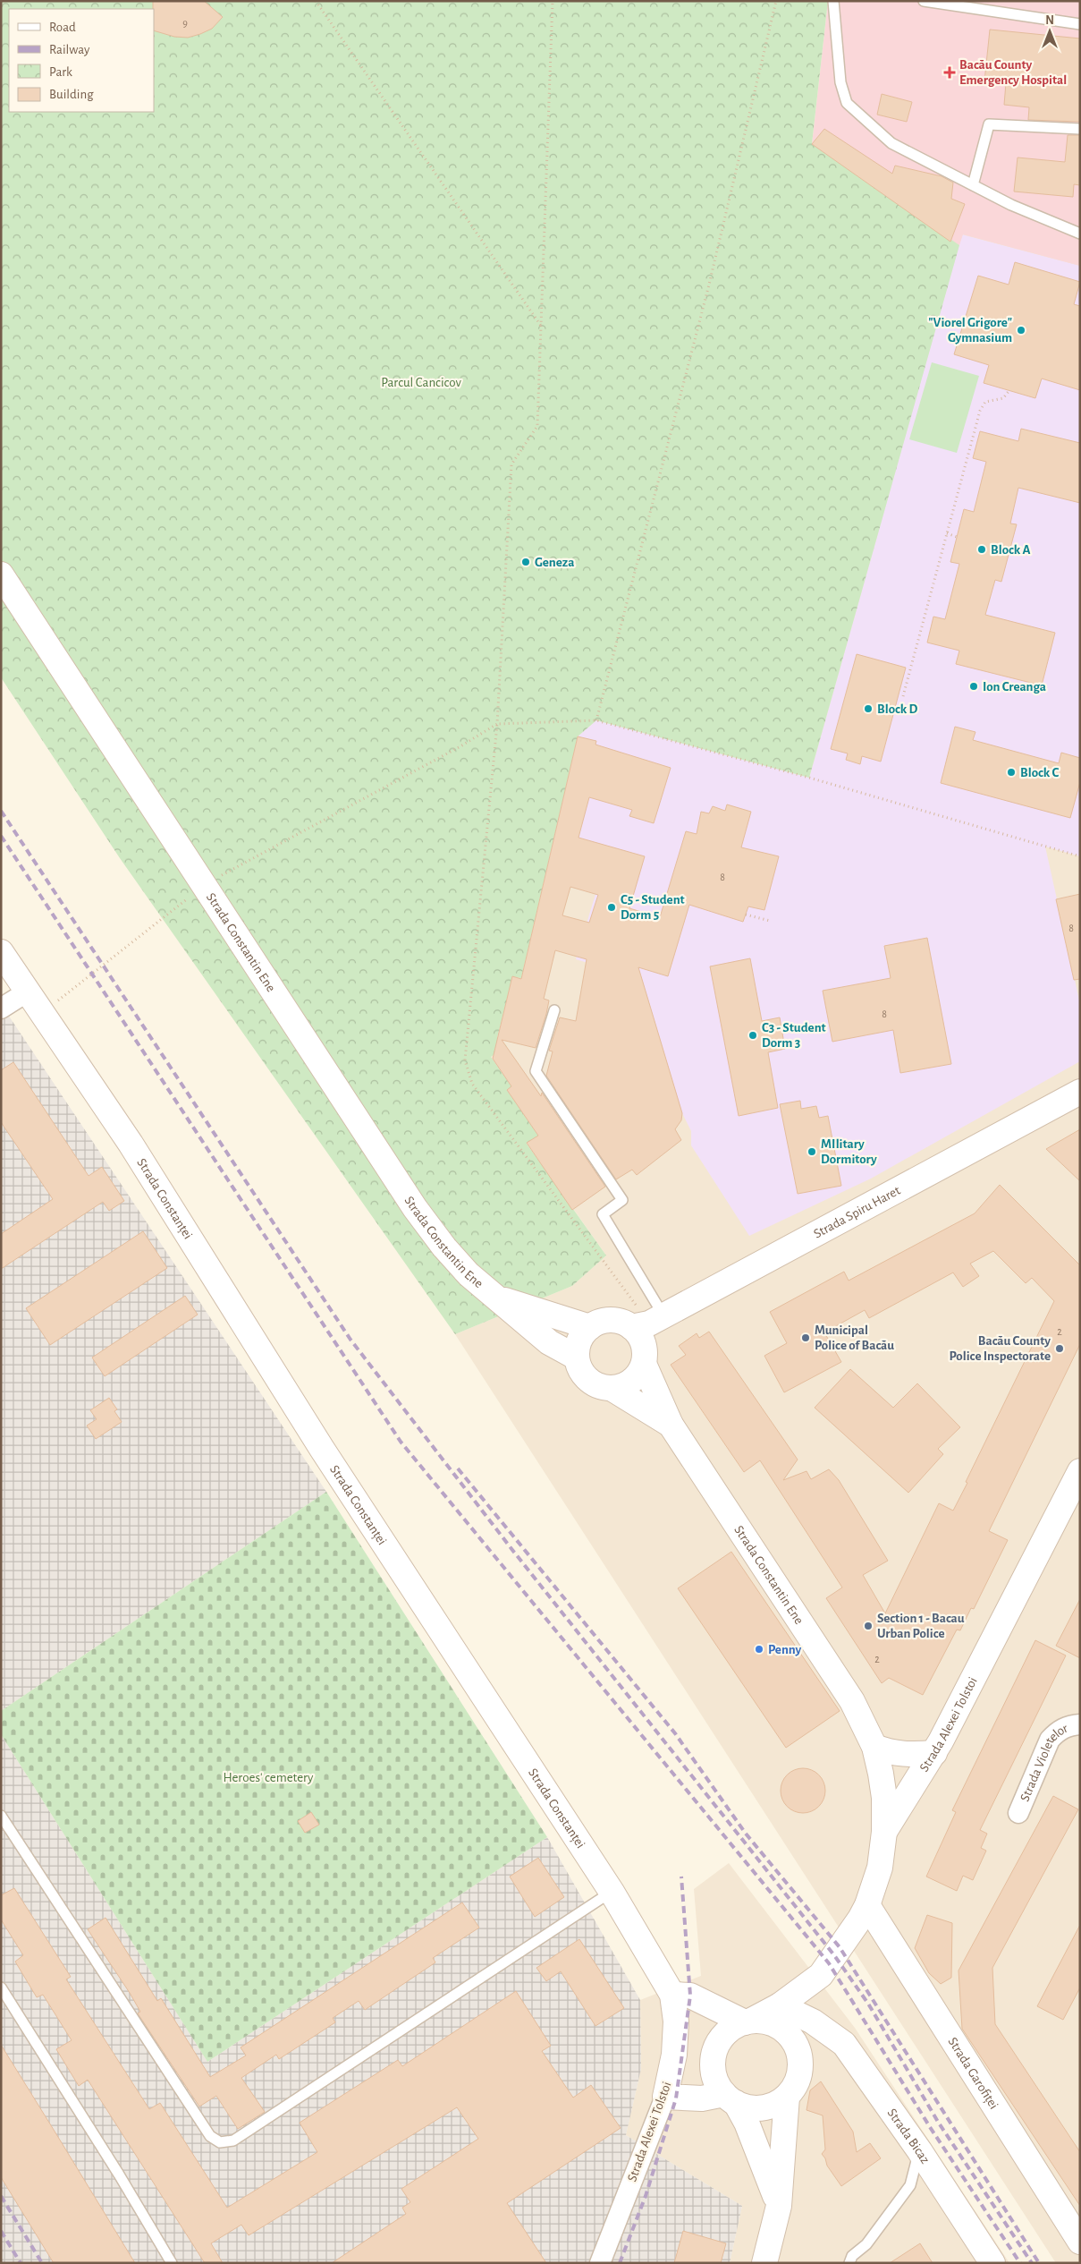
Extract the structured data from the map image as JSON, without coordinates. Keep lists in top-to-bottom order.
{
  "streets": {
    "street": [
      "Strada Constantin Ene",
      "Strada Constanței",
      "Strada Spiru Haret",
      "Strada Alexei Tolstoi",
      "Strada Violetelor",
      "Strada Garofiței",
      "Strada Bicaz"
    ]
  },
  "crossings": [
    ["Strada Constantin Ene", "Strada Spiru Haret"],
    ["Strada Constantin Ene", "Strada Alexei Tolstoi"],
    ["Strada Constanței", "Strada Alexei Tolstoi"],
    ["Strada Alexei Tolstoi", "Strada Garofiței"],
    ["Strada Alexei Tolstoi", "Strada Bicaz"]
  ],
  "parks": ["Parcul Cancicov", "Heroes' cemetery"],
  "places": {
    "health": ["Bacău County Emergency Hospital"],
    "other": [
      "\"Viorel Grigore\" Gymnasium",
      "Block A",
      "Geneza",
      "Ion Creanga",
      "Block D",
      "Block C",
      "C5 - Student Dorm 5",
      "C3 - Student Dorm 3",
      "MIlitary Dormitory",
      "Municipal Police of Bacău",
      "Bacău County Police Inspectorate",
      "Section 1 - Bacau Urban Police",
      "Penny"
    ]
  },
  "house_numbers": [
    "9",
    "8",
    "8",
    "8",
    "2",
    "2"
  ],
  "legend": [
    "Road",
    "Railway",
    "Park",
    "Building"
  ],
  "north": "top"
}
